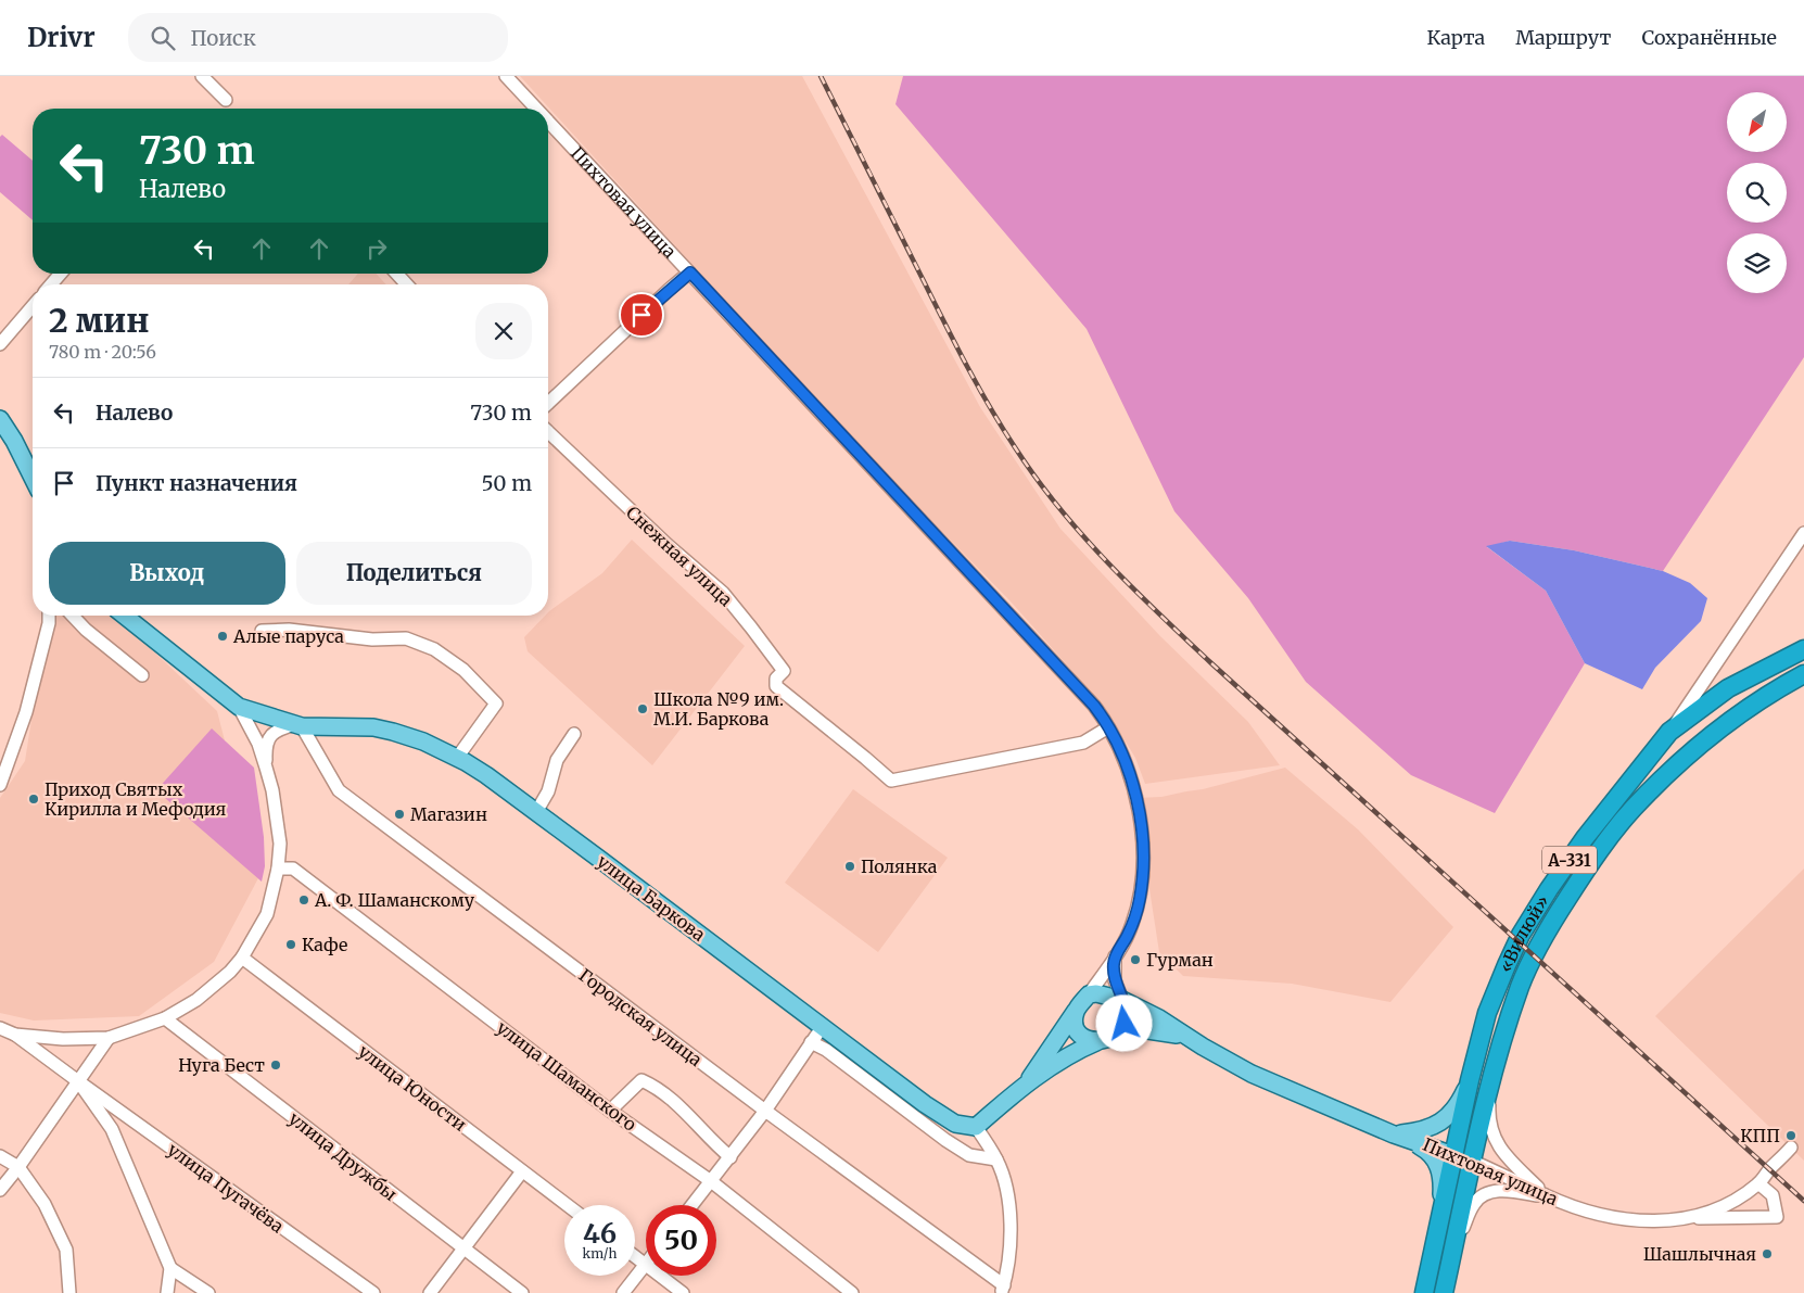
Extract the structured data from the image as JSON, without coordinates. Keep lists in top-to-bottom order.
{
  "streets": {
    "highway": ["Пихтовая улица", "А-331", "«Вилюй»"],
    "main road": ["улица Баркова"],
    "street": [
      "Снежная улица",
      "Городская улица",
      "улица Шаманского",
      "улица Юности",
      "улица Дружбы",
      "улица Пугачёва"
    ]
  },
  "crossings": [
    ["Пихтовая улица", "Снежная улица"],
    ["Пихтовая улица", "«Вилюй»"],
    ["улица Баркова", "Городская улица"]
  ],
  "places": [
    "Алые паруса",
    "Школа №9 им. М.И. Баркова",
    "Приход Святых Кирилла и Мефодия",
    "Магазин",
    "Полянка",
    "А. Ф. Шаманскому",
    "Кафе",
    "Гурман",
    "Нуга Бест",
    "КПП",
    "Шашлычная"
  ],
  "north": "bottom left",
  "page": {
    "header": "Drivr",
    "search": "Поиск",
    "nav": ["Карта", "Маршрут", "Сохранённые"],
    "turn": ["730 m", "Налево"],
    "heading": ["2 мин", "780 m · 20:56"],
    "list": [
      {
        "name": "Налево",
        "value": "730 m"
      },
      {
        "name": "Пункт назначения",
        "value": "50 m"
      }
    ],
    "buttons": ["Выход", "Поделиться"],
    "speed": "46 km/h",
    "limit": "50"
  }
}
